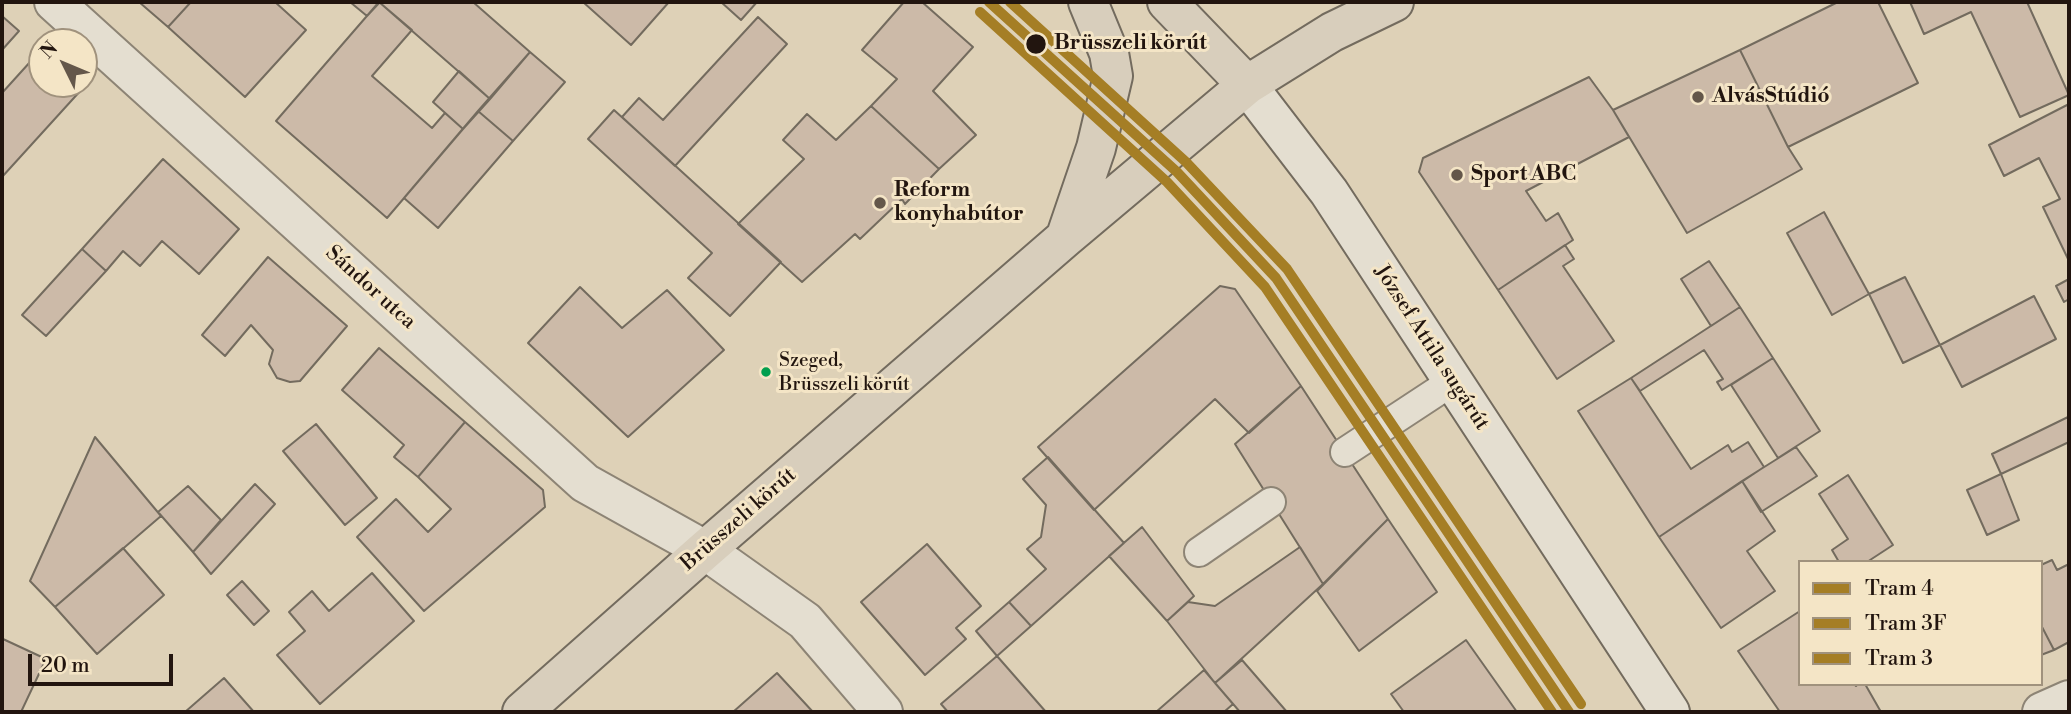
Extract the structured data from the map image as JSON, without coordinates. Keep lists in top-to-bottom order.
{
  "streets": {
    "main road": ["József Attila sugárút", "Brüsszeli körút"],
    "street": ["Sándor utca"]
  },
  "crossings": [
    ["Sándor utca", "Brüsszeli körút"],
    ["József Attila sugárút", "Brüsszeli körút"]
  ],
  "places": [
    "Brüsszeli körút",
    "AlvásStúdió",
    "Sport ABC",
    "Reform konyhabútor",
    "Szeged, Brüsszeli körút"
  ],
  "lines": ["tram line 4", "tram line 3", "tram line 3F"],
  "legend": ["Tram 4", "Tram 3F", "Tram 3"],
  "scale_bar": "20 m",
  "north": "top left"
}
